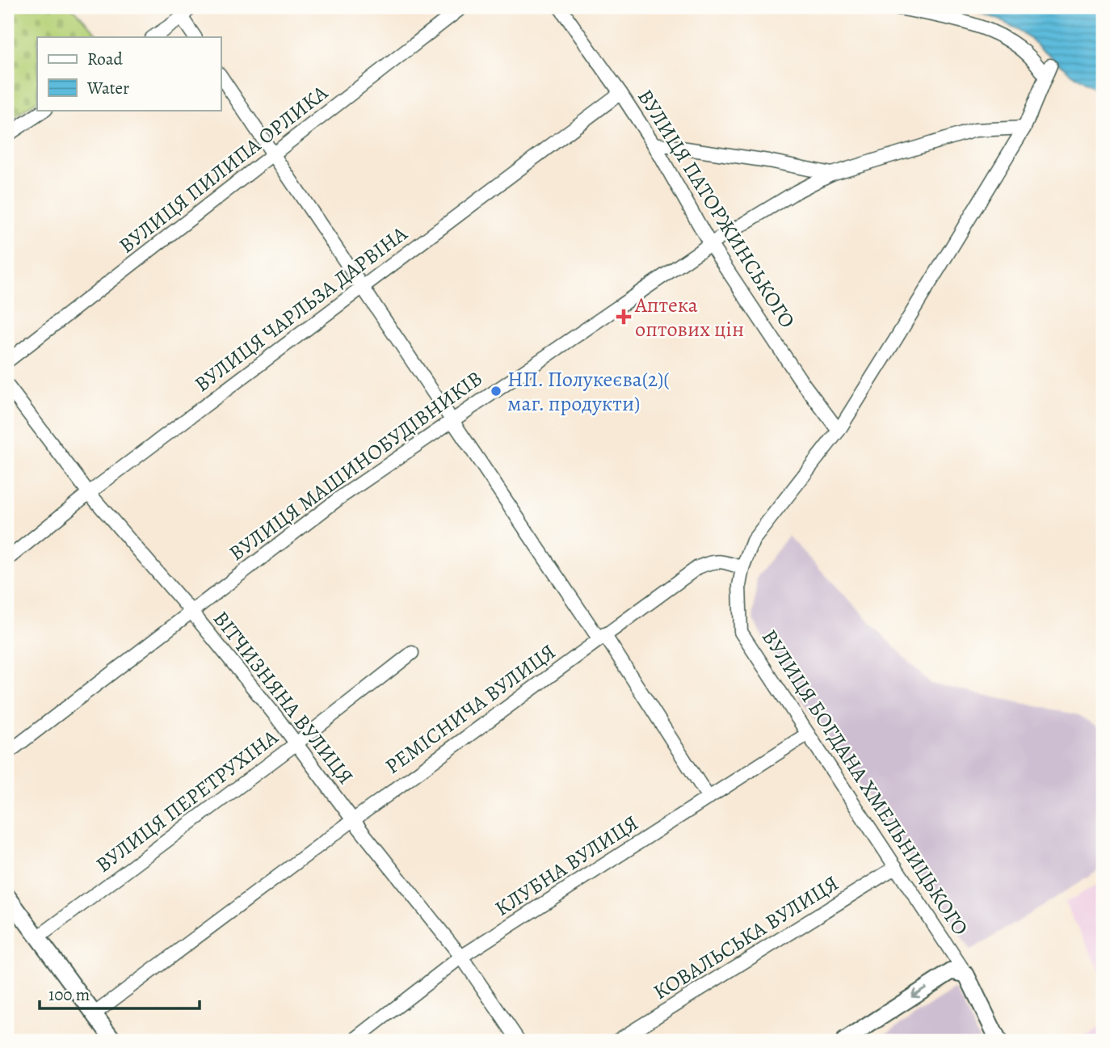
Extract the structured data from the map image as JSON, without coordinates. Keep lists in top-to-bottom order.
{
  "streets": {
    "street": [
      "ВУЛИЦЯ ПИЛИПА ОРЛИКА",
      "ВУЛИЦЯ ПАТОРЖИНСЬКОГО",
      "ВУЛИЦЯ ЧАРЛЬЗА ДАРВІНА",
      "ВУЛИЦЯ МАШИНОБУДІВНИКІВ",
      "ВІТЧИЗНЯНА ВУЛИЦЯ",
      "РЕМІСНИЧА ВУЛИЦЯ",
      "ВУЛИЦЯ БОГДАНА ХМЕЛЬНИЦЬКОГО",
      "ВУЛИЦЯ ПЕРЕТРУХІНА",
      "КЛУБНА ВУЛИЦЯ",
      "КОВАЛЬСЬКА ВУЛИЦЯ"
    ]
  },
  "crossings": [
    ["ВУЛИЦЯ ПАТОРЖИНСЬКОГО", "ВУЛИЦЯ ЧАРЛЬЗА ДАРВІНА"],
    ["ВУЛИЦЯ ПАТОРЖИНСЬКОГО", "ВУЛИЦЯ МАШИНОБУДІВНИКІВ"],
    ["ВУЛИЦЯ ПАТОРЖИНСЬКОГО", "ВУЛИЦЯ БОГДАНА ХМЕЛЬНИЦЬКОГО"],
    ["ВУЛИЦЯ ЧАРЛЬЗА ДАРВІНА", "ВІТЧИЗНЯНА ВУЛИЦЯ"],
    ["ВУЛИЦЯ МАШИНОБУДІВНИКІВ", "ВІТЧИЗНЯНА ВУЛИЦЯ"],
    ["ВУЛИЦЯ МАШИНОБУДІВНИКІВ", "ВУЛИЦЯ БОГДАНА ХМЕЛЬНИЦЬКОГО"],
    ["ВІТЧИЗНЯНА ВУЛИЦЯ", "РЕМІСНИЧА ВУЛИЦЯ"],
    ["ВІТЧИЗНЯНА ВУЛИЦЯ", "ВУЛИЦЯ ПЕРЕТРУХІНА"],
    ["ВІТЧИЗНЯНА ВУЛИЦЯ", "КЛУБНА ВУЛИЦЯ"],
    ["РЕМІСНИЧА ВУЛИЦЯ", "ВУЛИЦЯ БОГДАНА ХМЕЛЬНИЦЬКОГО"],
    ["ВУЛИЦЯ БОГДАНА ХМЕЛЬНИЦЬКОГО", "КЛУБНА ВУЛИЦЯ"],
    ["ВУЛИЦЯ БОГДАНА ХМЕЛЬНИЦЬКОГО", "КОВАЛЬСЬКА ВУЛИЦЯ"]
  ],
  "places": {
    "health": ["Аптека оптових цін"],
    "other": ["НП. Полукеєва(2)( маг. продукти)"]
  },
  "legend": ["Road", "Water"],
  "scale_bar": "100 m"
}
